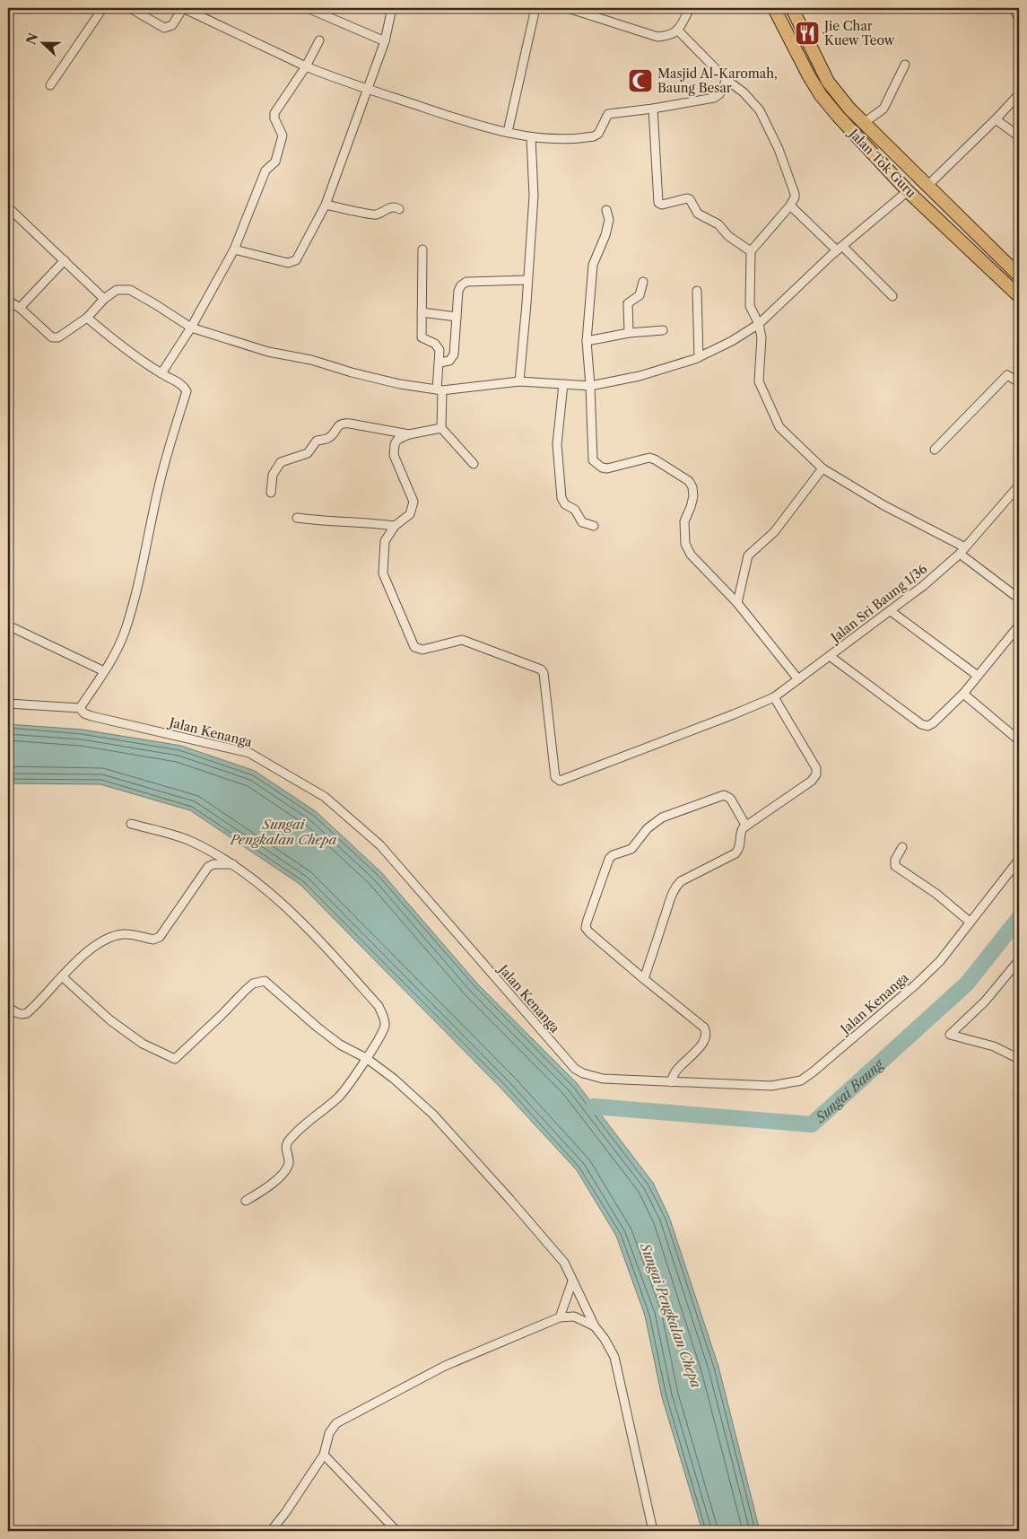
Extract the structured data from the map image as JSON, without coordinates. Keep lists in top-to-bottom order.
{
  "streets": {
    "main road": ["Jalan Tok Guru"],
    "street": ["Jalan Sri Baung 1/36", "Jalan Kenanga"]
  },
  "water": ["Sungai Pengkalan Chepa", "Sungai Baung"],
  "places": {
    "restaurant": ["Jie Char Kuew Teow"],
    "mosque": ["Masjid Al-Karomah, Baung Besar"]
  },
  "north": "left"
}
